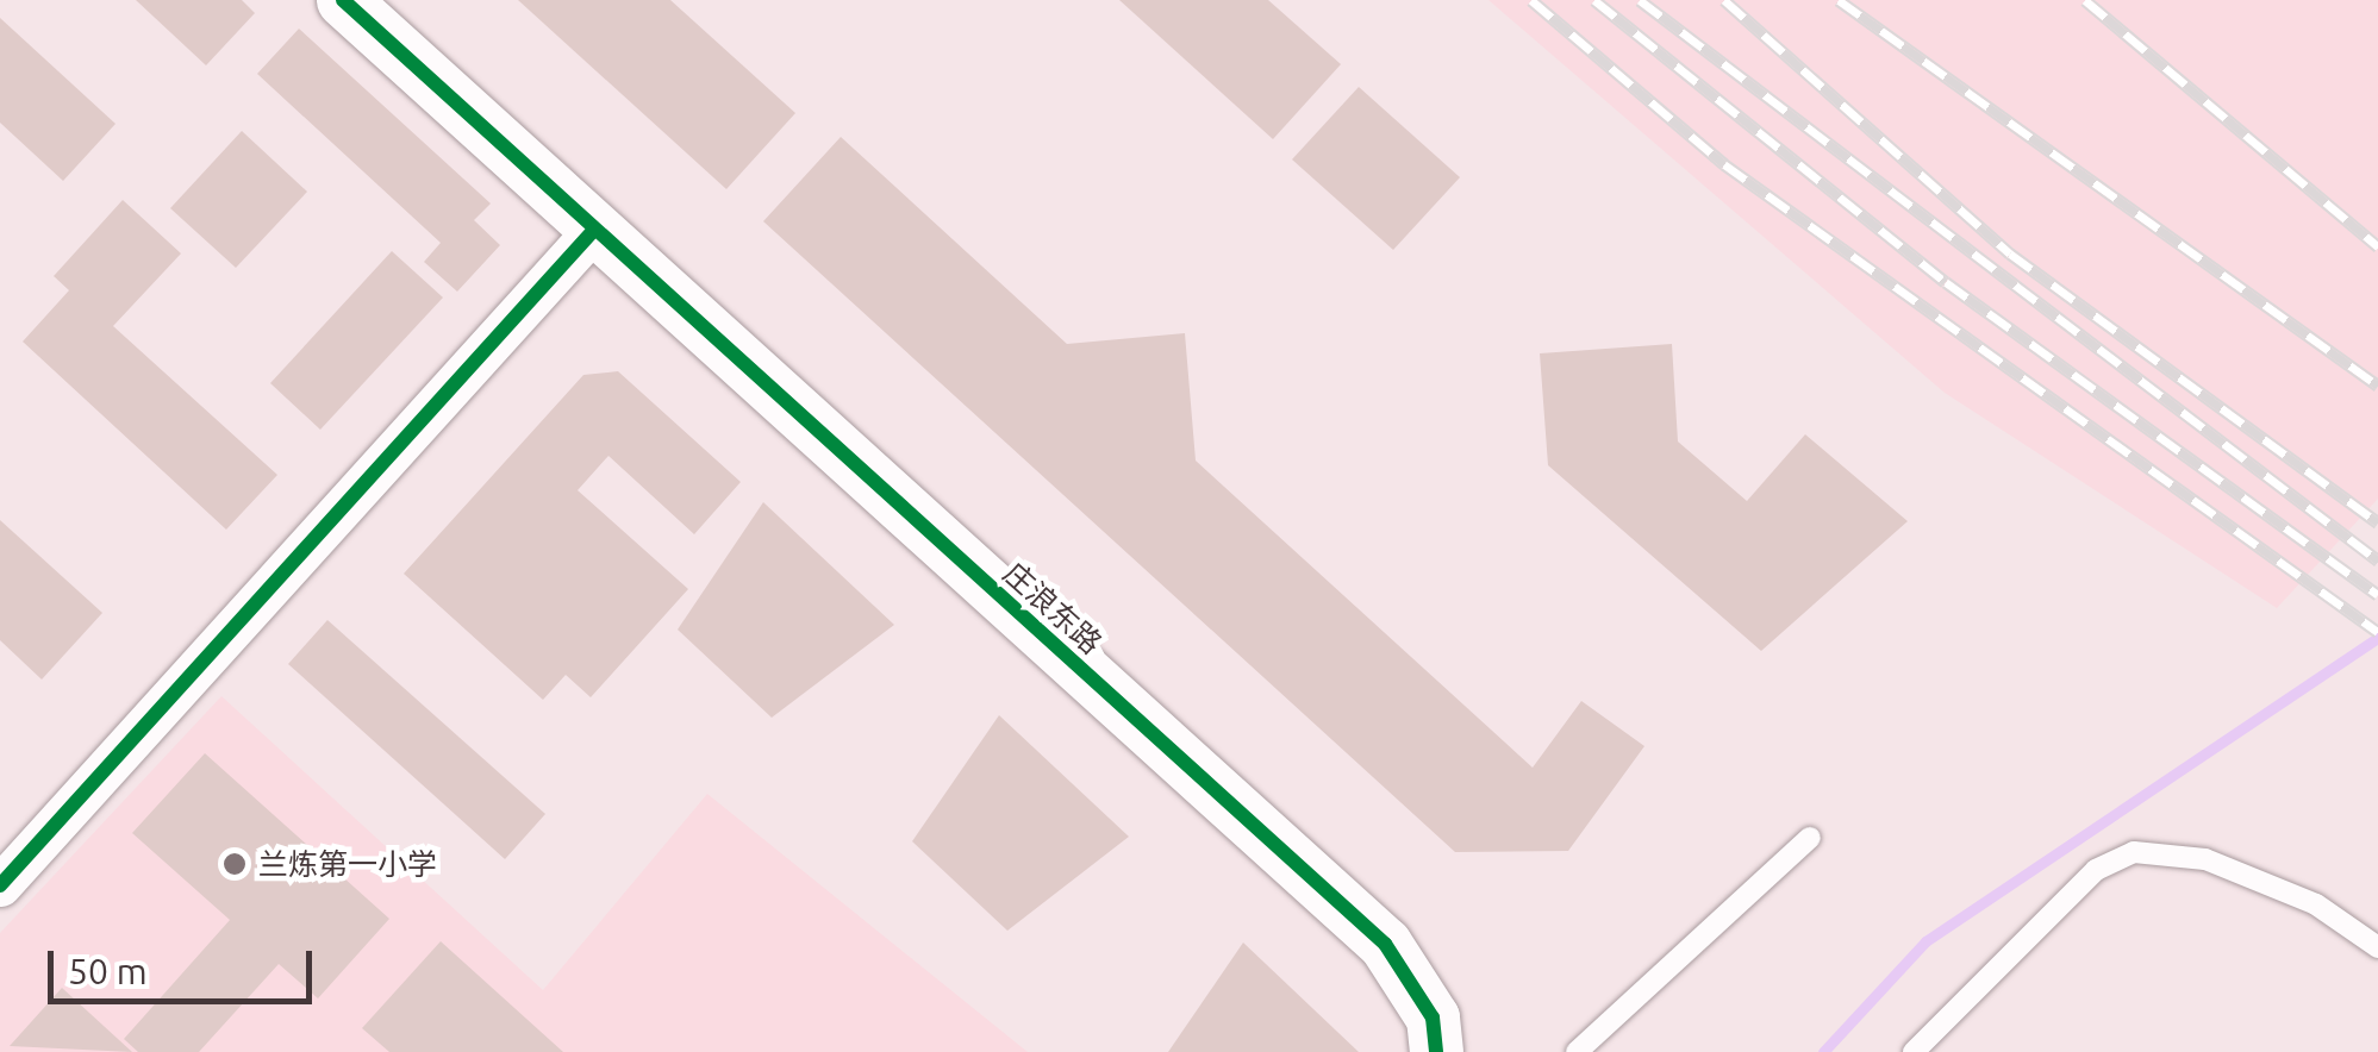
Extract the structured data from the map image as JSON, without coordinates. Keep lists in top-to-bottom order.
{
  "streets": {
    "street": ["庄浪东路"]
  },
  "places": ["兰炼第一小学"],
  "scale_bar": "50 m"
}
